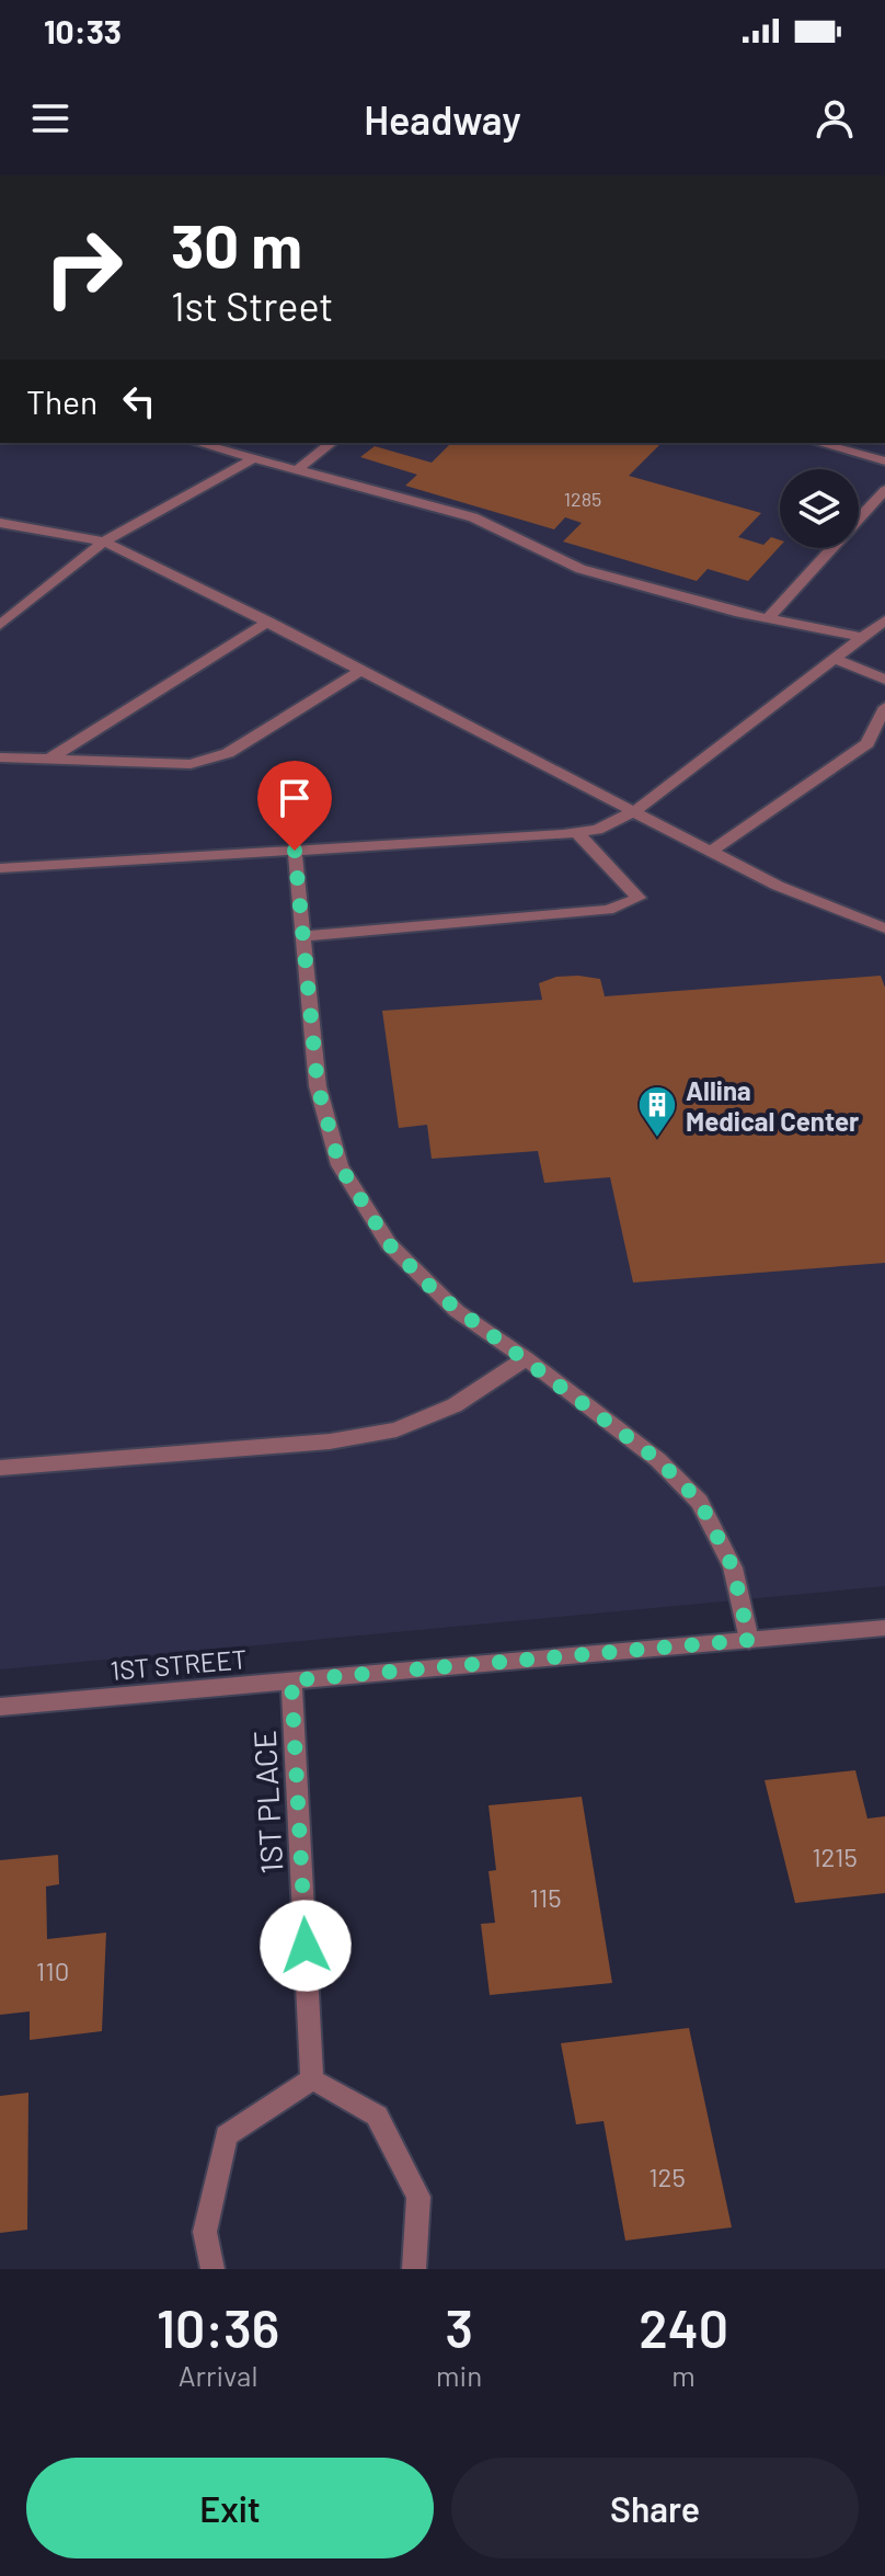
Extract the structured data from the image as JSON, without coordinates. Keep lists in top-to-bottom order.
{
  "streets": {
    "street": ["1ST STREET", "1ST PLACE"]
  },
  "crossings": [
    ["1ST STREET", "1ST PLACE"]
  ],
  "places": {
    "building": ["Allina Medical Center"]
  },
  "house_numbers": [
    "1285",
    "1215",
    "115",
    "110",
    "125"
  ],
  "page": {
    "status": "10:33",
    "header": "Headway",
    "turn": ["30 m", "1st Street"],
    "then": "Then",
    "eta": [
      "10:36",
      "Arrival",
      "3",
      "min",
      "240",
      "m"
    ],
    "buttons": ["Exit", "Share"]
  }
}
